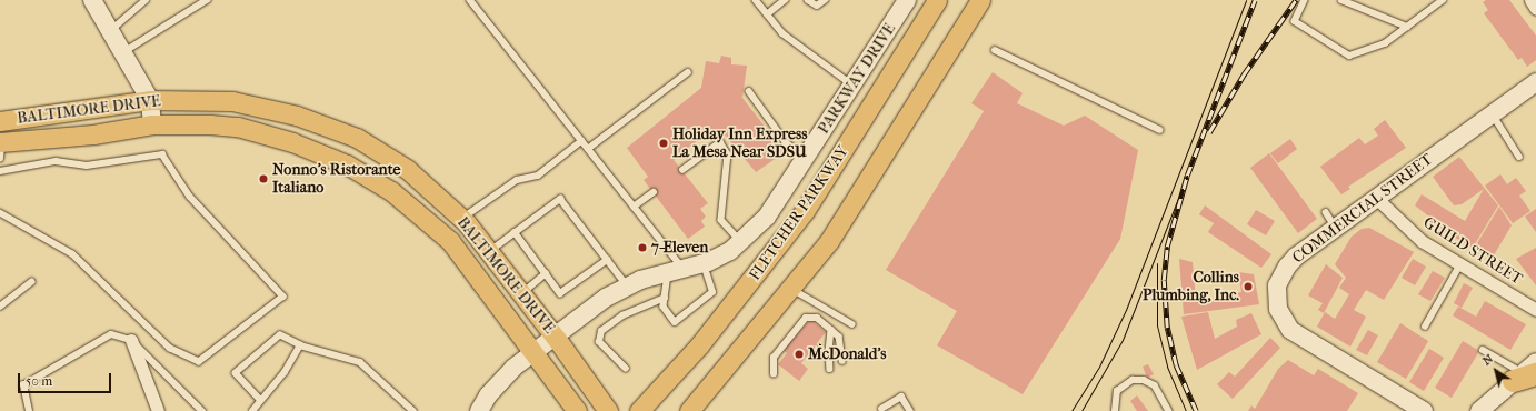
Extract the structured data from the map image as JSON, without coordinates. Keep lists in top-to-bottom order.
{
  "streets": {
    "main road": ["BALTIMORE DRIVE", "FLETCHER PARKWAY"],
    "street": ["PARKWAY DRIVE", "COMMERCIAL STREET", "GUILD STREET"]
  },
  "crossings": [
    ["PARKWAY DRIVE", "BALTIMORE DRIVE"],
    ["COMMERCIAL STREET", "GUILD STREET"]
  ],
  "places": [
    "Holiday Inn Express La Mesa Near SDSU",
    "Nonno's Ristorante Italiano",
    "7-Eleven",
    "Collins Plumbing, Inc.",
    "McDonald's"
  ],
  "scale_bar": "50 m",
  "north": "top left"
}
